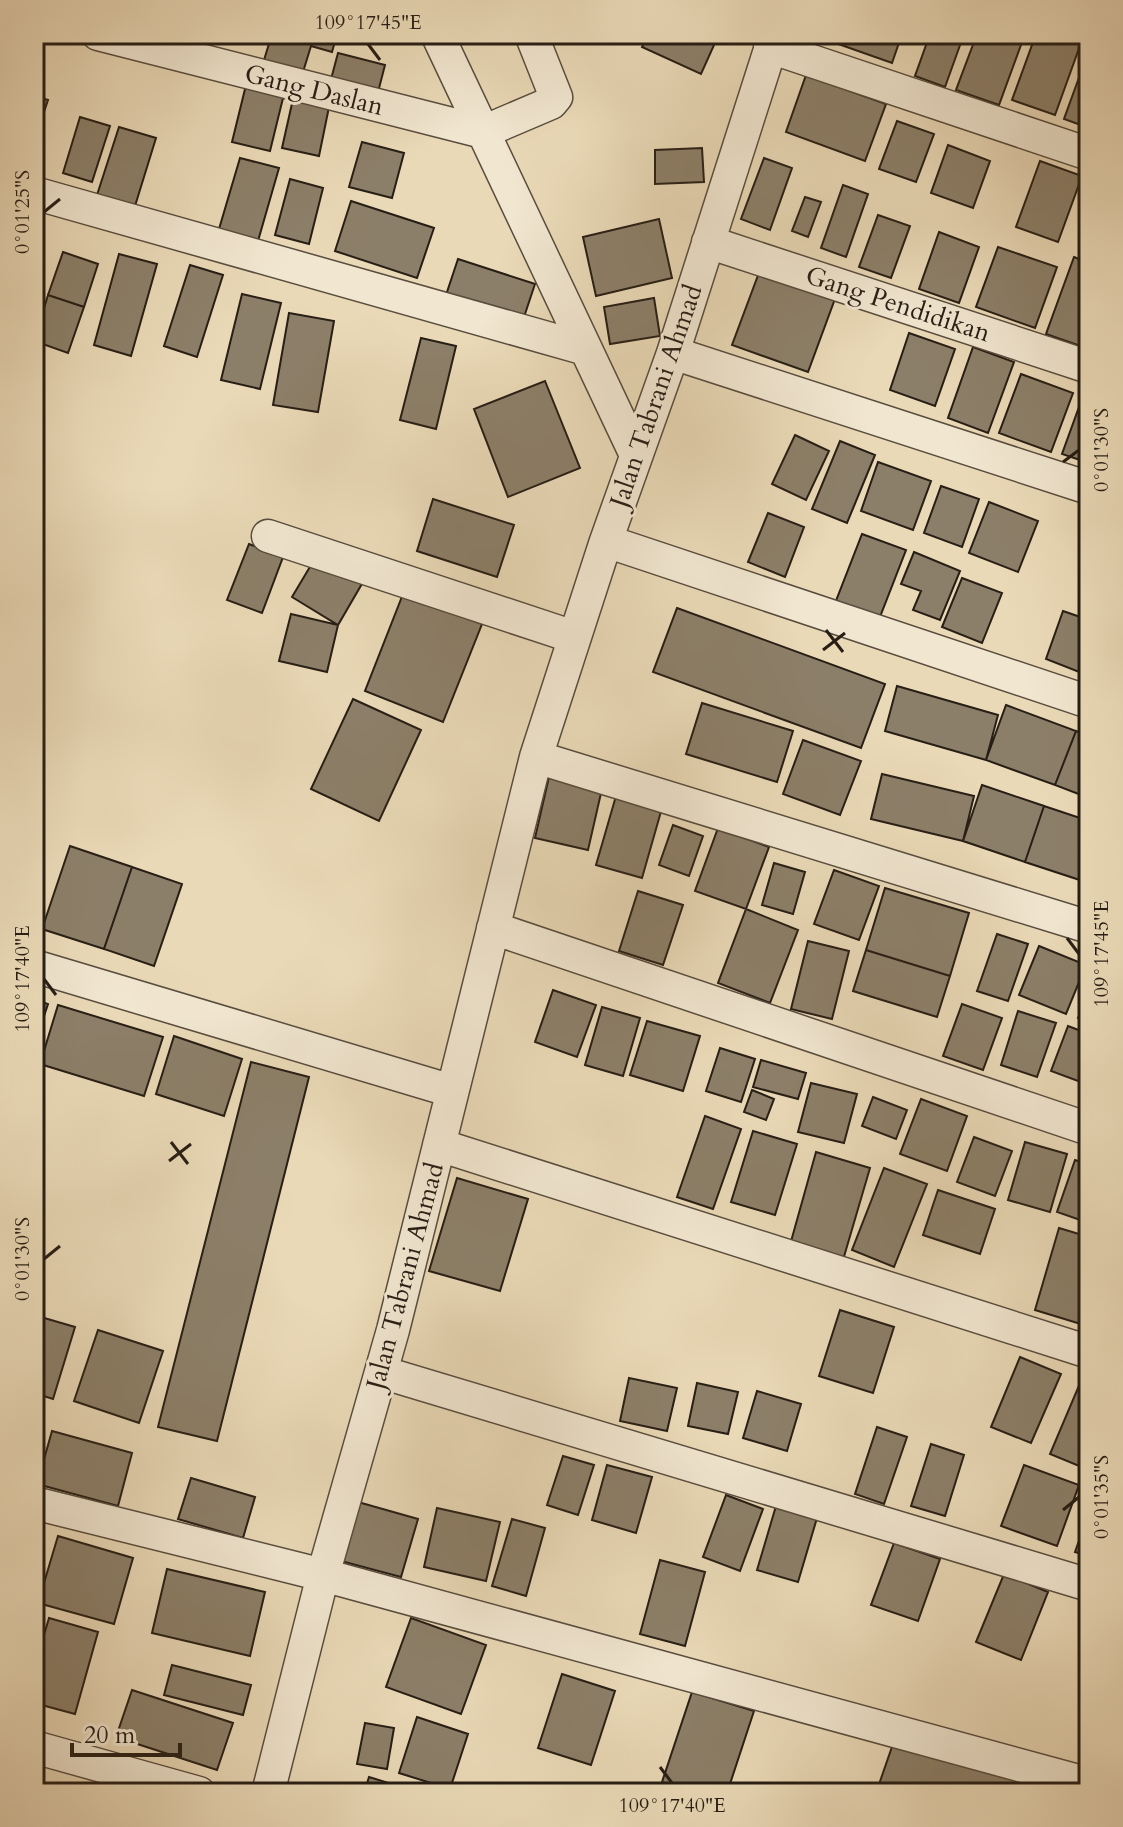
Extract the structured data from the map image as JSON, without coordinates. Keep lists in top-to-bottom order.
{
  "streets": {
    "street": ["Gang Daslan", "Gang Pendidikan", "Jalan Tabrani Ahmad"]
  },
  "crossings": [
    ["Gang Pendidikan", "Jalan Tabrani Ahmad"]
  ],
  "scale_bar": "20 m",
  "coordinates": [
    "109°17'45\"E",
    "0°01'25\"S",
    "0°01'30\"S",
    "109°17'40\"E",
    "0°01'35\"S"
  ]
}
